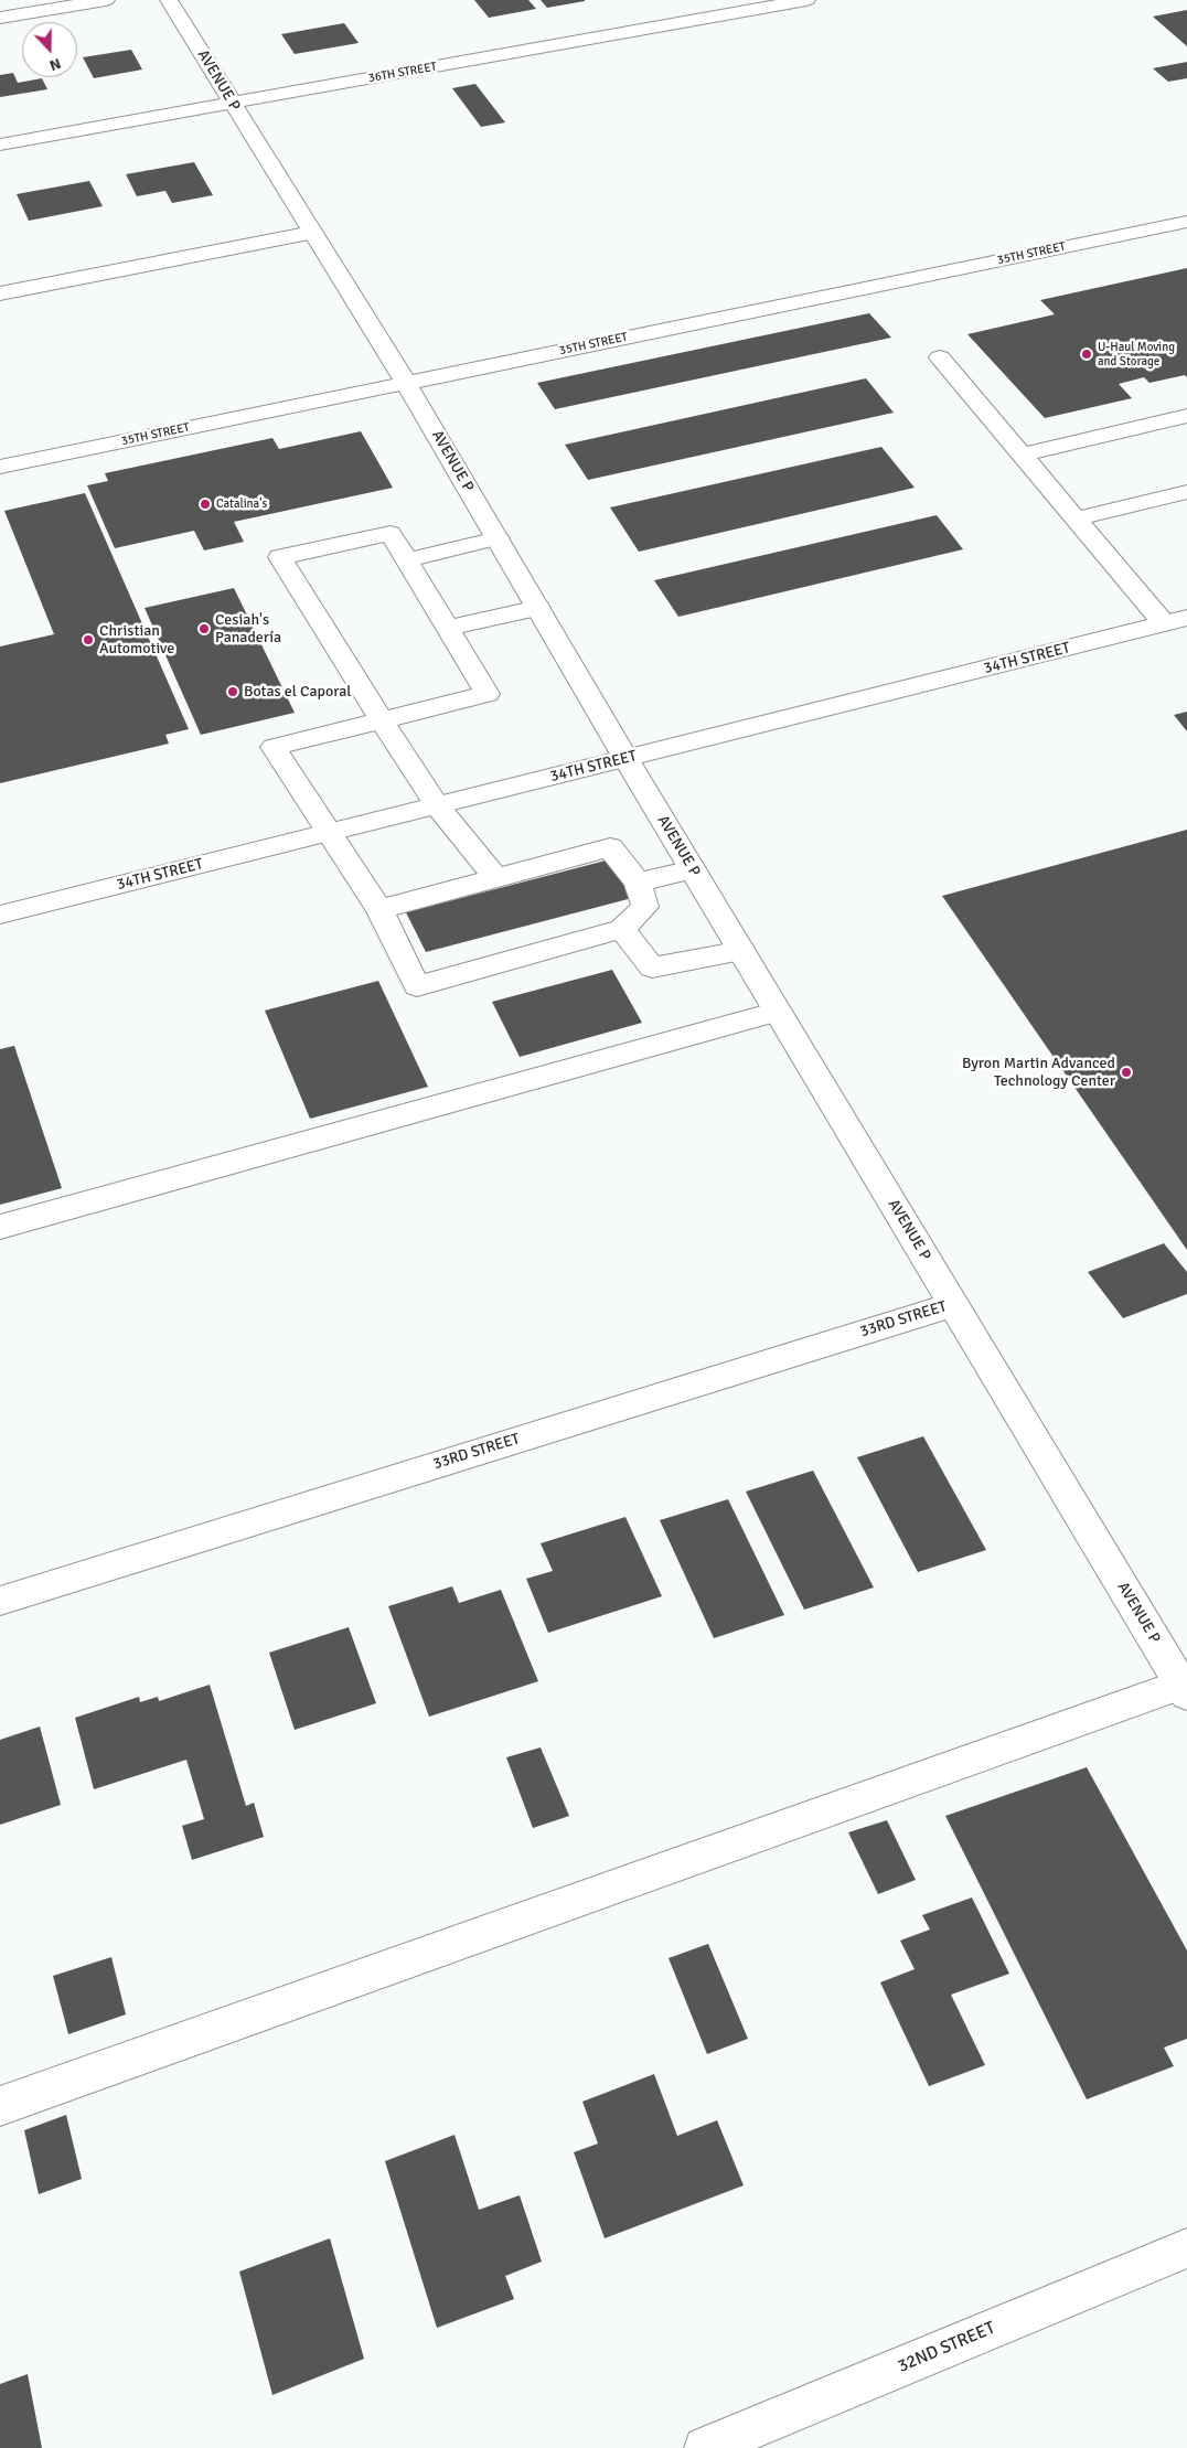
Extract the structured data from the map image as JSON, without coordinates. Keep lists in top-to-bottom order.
{
  "streets": {
    "street": [
      "36TH STREET",
      "AVENUE P",
      "35TH STREET",
      "34TH STREET",
      "33RD STREET",
      "32ND STREET"
    ]
  },
  "crossings": [
    ["36TH STREET", "AVENUE P"],
    ["AVENUE P", "35TH STREET"],
    ["AVENUE P", "34TH STREET"],
    ["AVENUE P", "33RD STREET"]
  ],
  "places": [
    "U-Haul Moving and Storage",
    "Catalina's",
    "Cesiah's Panadería",
    "Christian Automotive",
    "Botas el Caporal",
    "Byron Martin Advanced Technology Center"
  ],
  "north": "bottom"
}
